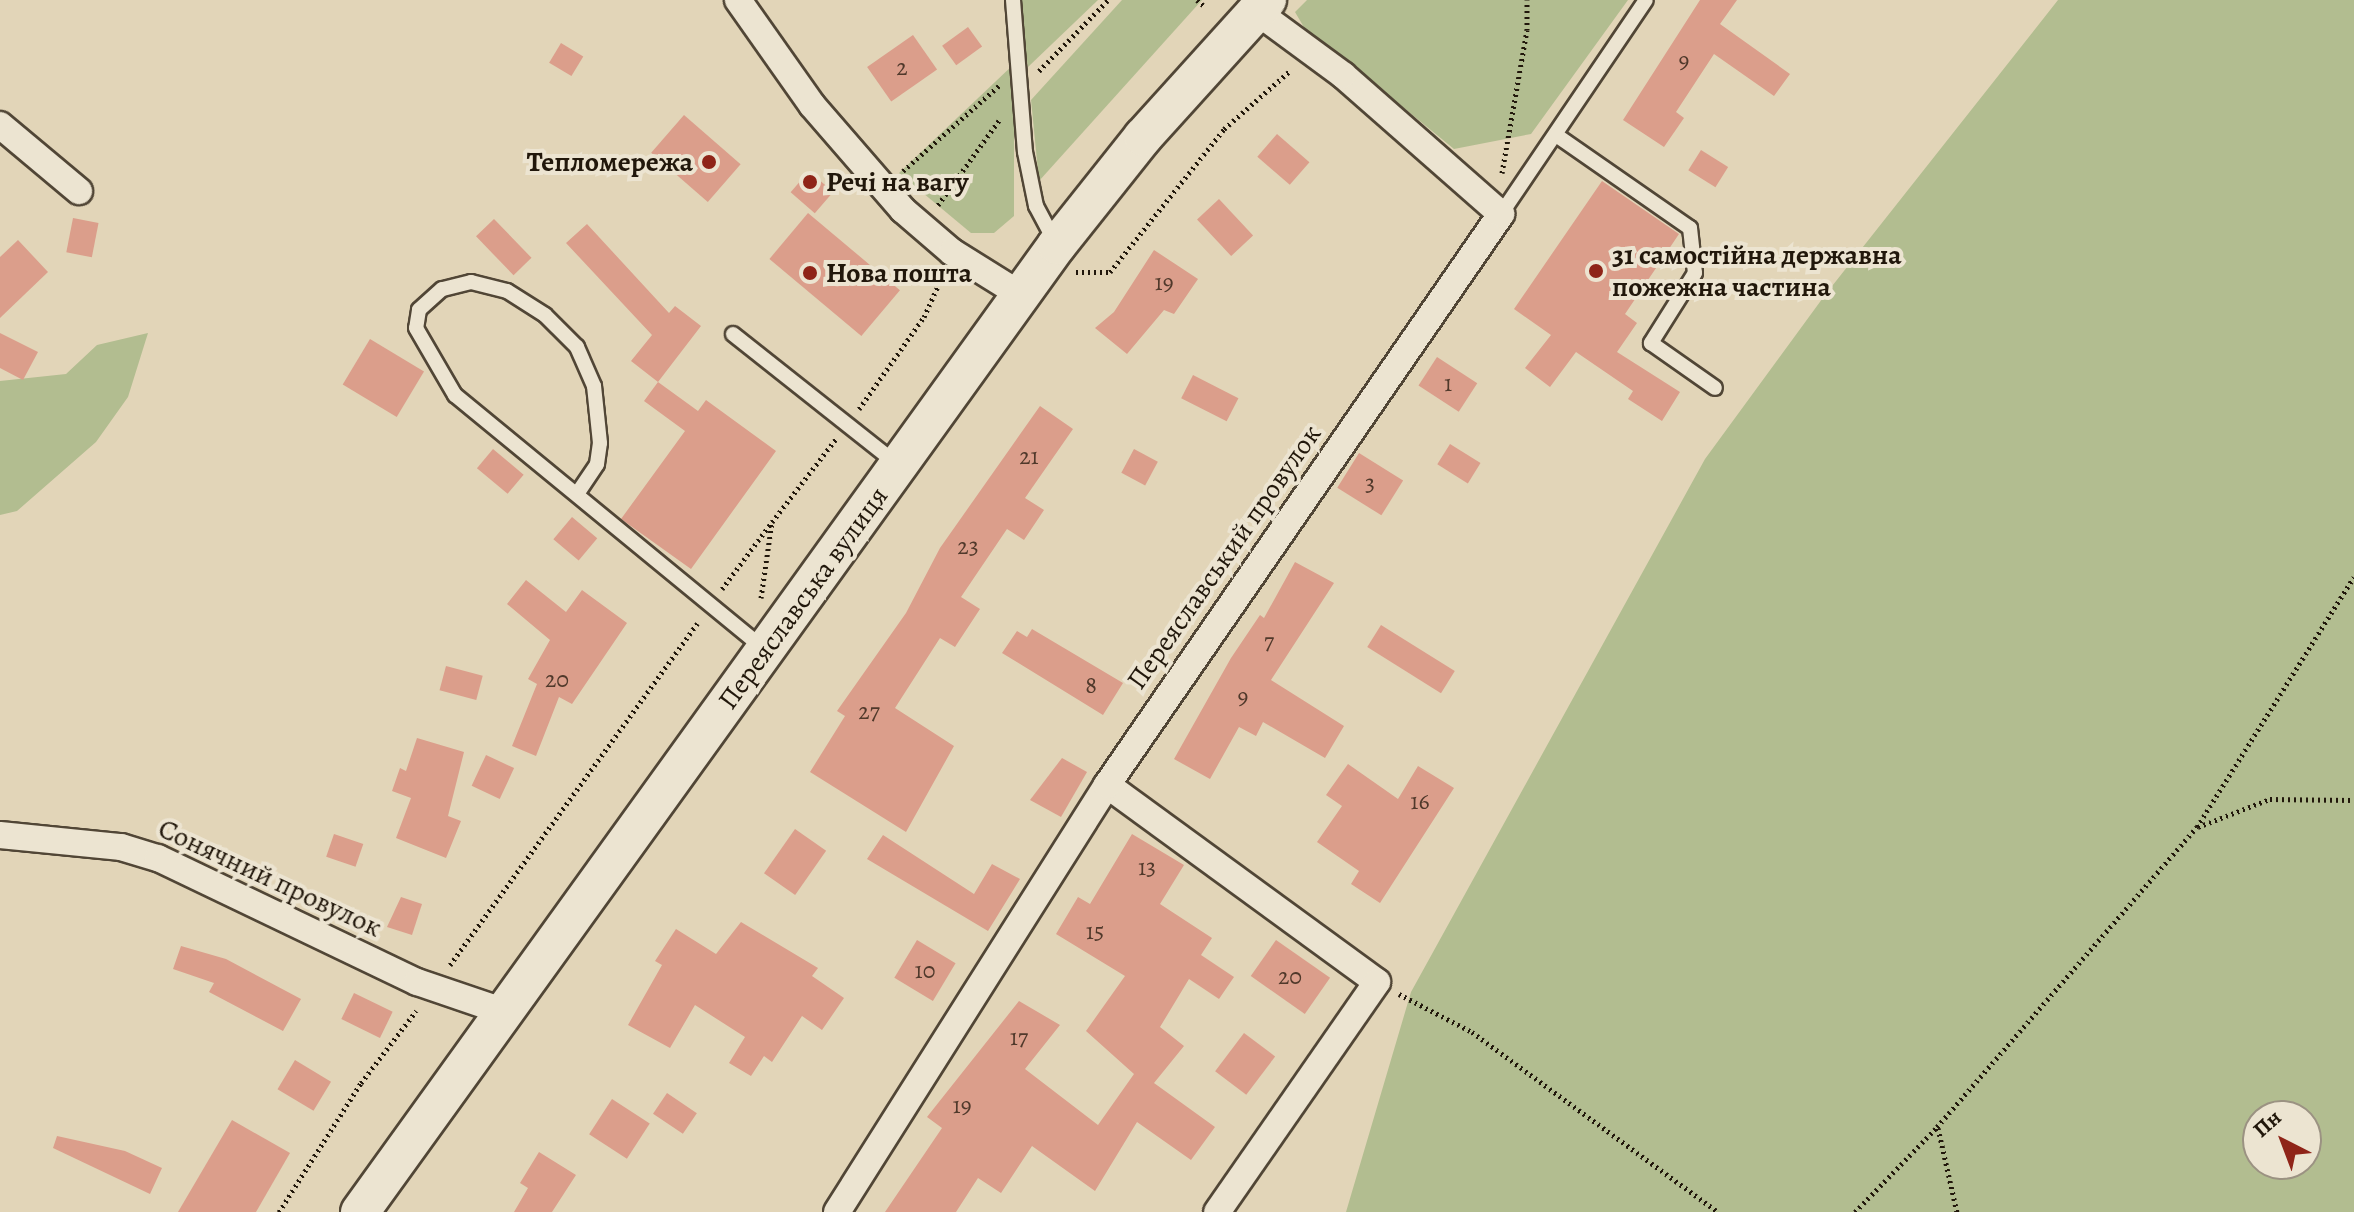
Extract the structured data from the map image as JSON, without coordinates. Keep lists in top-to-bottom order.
{
  "streets": {
    "main road": ["Переяславська вулиця"],
    "street": ["Переяславський провулок", "Сонячний провулок"]
  },
  "crossings": [
    ["Переяславська вулиця", "Сонячний провулок"]
  ],
  "places": [
    "Тепломережа",
    "Речі на вагу",
    "31 самостійна державна пожежна частина",
    "Нова пошта"
  ],
  "house_numbers": [
    "9",
    "2",
    "19",
    "1",
    "21",
    "3",
    "23",
    "7",
    "20",
    "8",
    "9",
    "27",
    "16",
    "13",
    "15",
    "10",
    "20",
    "17",
    "19"
  ],
  "north": "top left"
}
